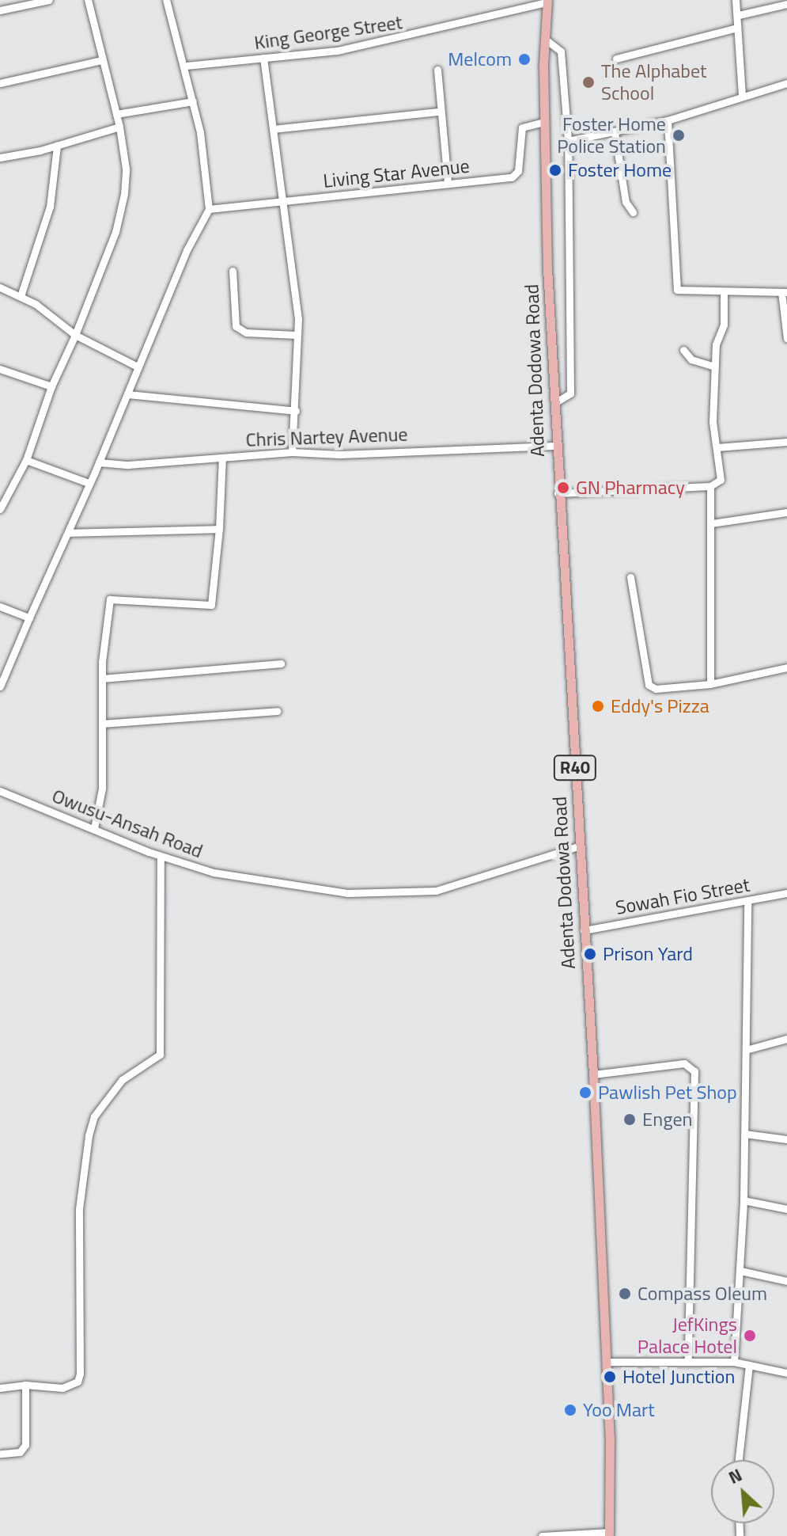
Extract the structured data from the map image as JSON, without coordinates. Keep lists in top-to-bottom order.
{
  "streets": {
    "main road": ["Adenta Dodowa Road", "R40"],
    "street": [
      "King George Street",
      "Living Star Avenue",
      "Chris Nartey Avenue",
      "Owusu-Ansah Road",
      "Sowah Fio Street"
    ]
  },
  "crossings": [
    ["King George Street", "Adenta Dodowa Road"],
    ["Living Star Avenue", "Adenta Dodowa Road"],
    ["Adenta Dodowa Road", "Chris Nartey Avenue"],
    ["Adenta Dodowa Road", "Owusu-Ansah Road"],
    ["Adenta Dodowa Road", "Sowah Fio Street"]
  ],
  "places": [
    "Melcom",
    "The Alphabet School",
    "Foster Home Police Station",
    "Foster Home",
    "GN Pharmacy",
    "Eddy's Pizza",
    "Prison Yard",
    "Pawlish Pet Shop",
    "Engen",
    "Compass Oleum",
    "JefKings Palace Hotel",
    "Hotel Junction",
    "Yoo Mart"
  ],
  "north": "top left"
}
